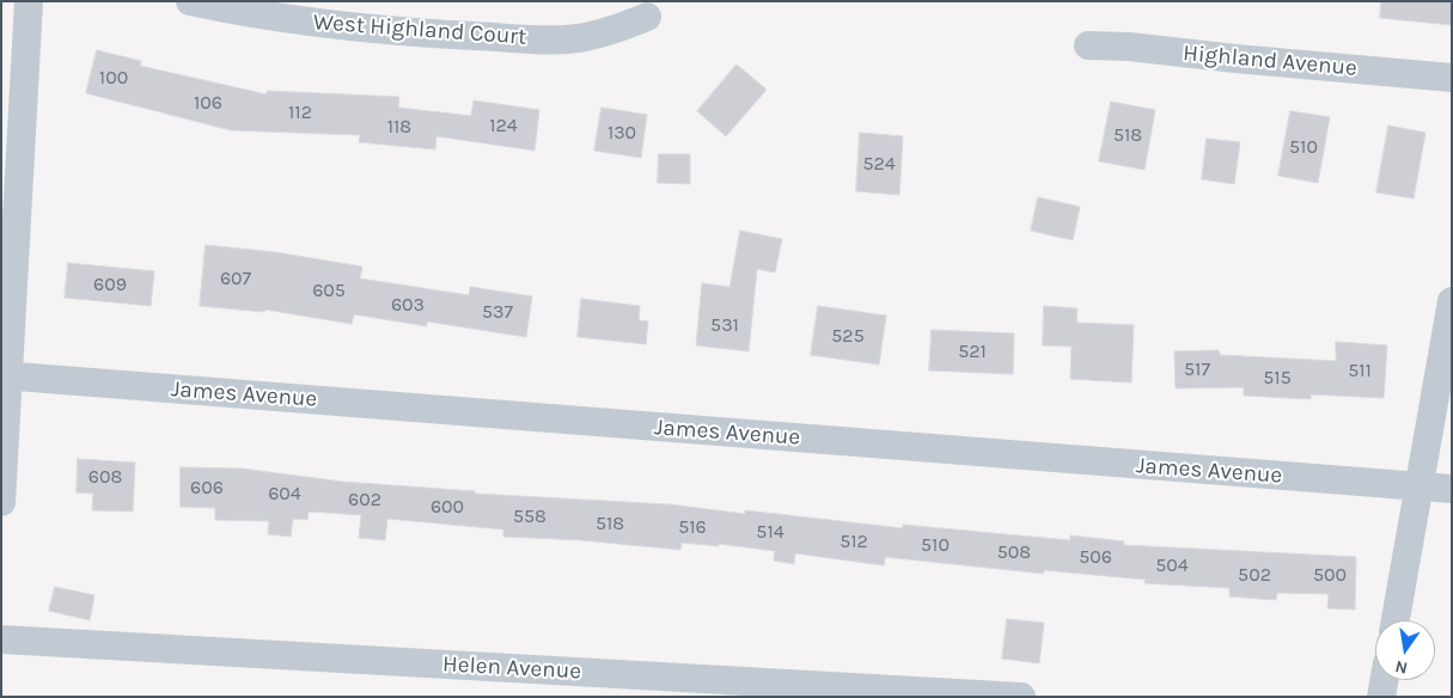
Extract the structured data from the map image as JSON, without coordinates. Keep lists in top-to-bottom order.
{
  "streets": {
    "street": [
      "West Highland Court",
      "Highland Avenue",
      "James Avenue",
      "Helen Avenue"
    ]
  },
  "house_numbers": [
    "100",
    "106",
    "112",
    "124",
    "118",
    "130",
    "518",
    "510",
    "524",
    "607",
    "609",
    "605",
    "603",
    "537",
    "531",
    "525",
    "521",
    "517",
    "511",
    "515",
    "608",
    "606",
    "604",
    "602",
    "600",
    "558",
    "518",
    "516",
    "514",
    "512",
    "510",
    "508",
    "506",
    "504",
    "502",
    "500"
  ],
  "north": "bottom"
}
